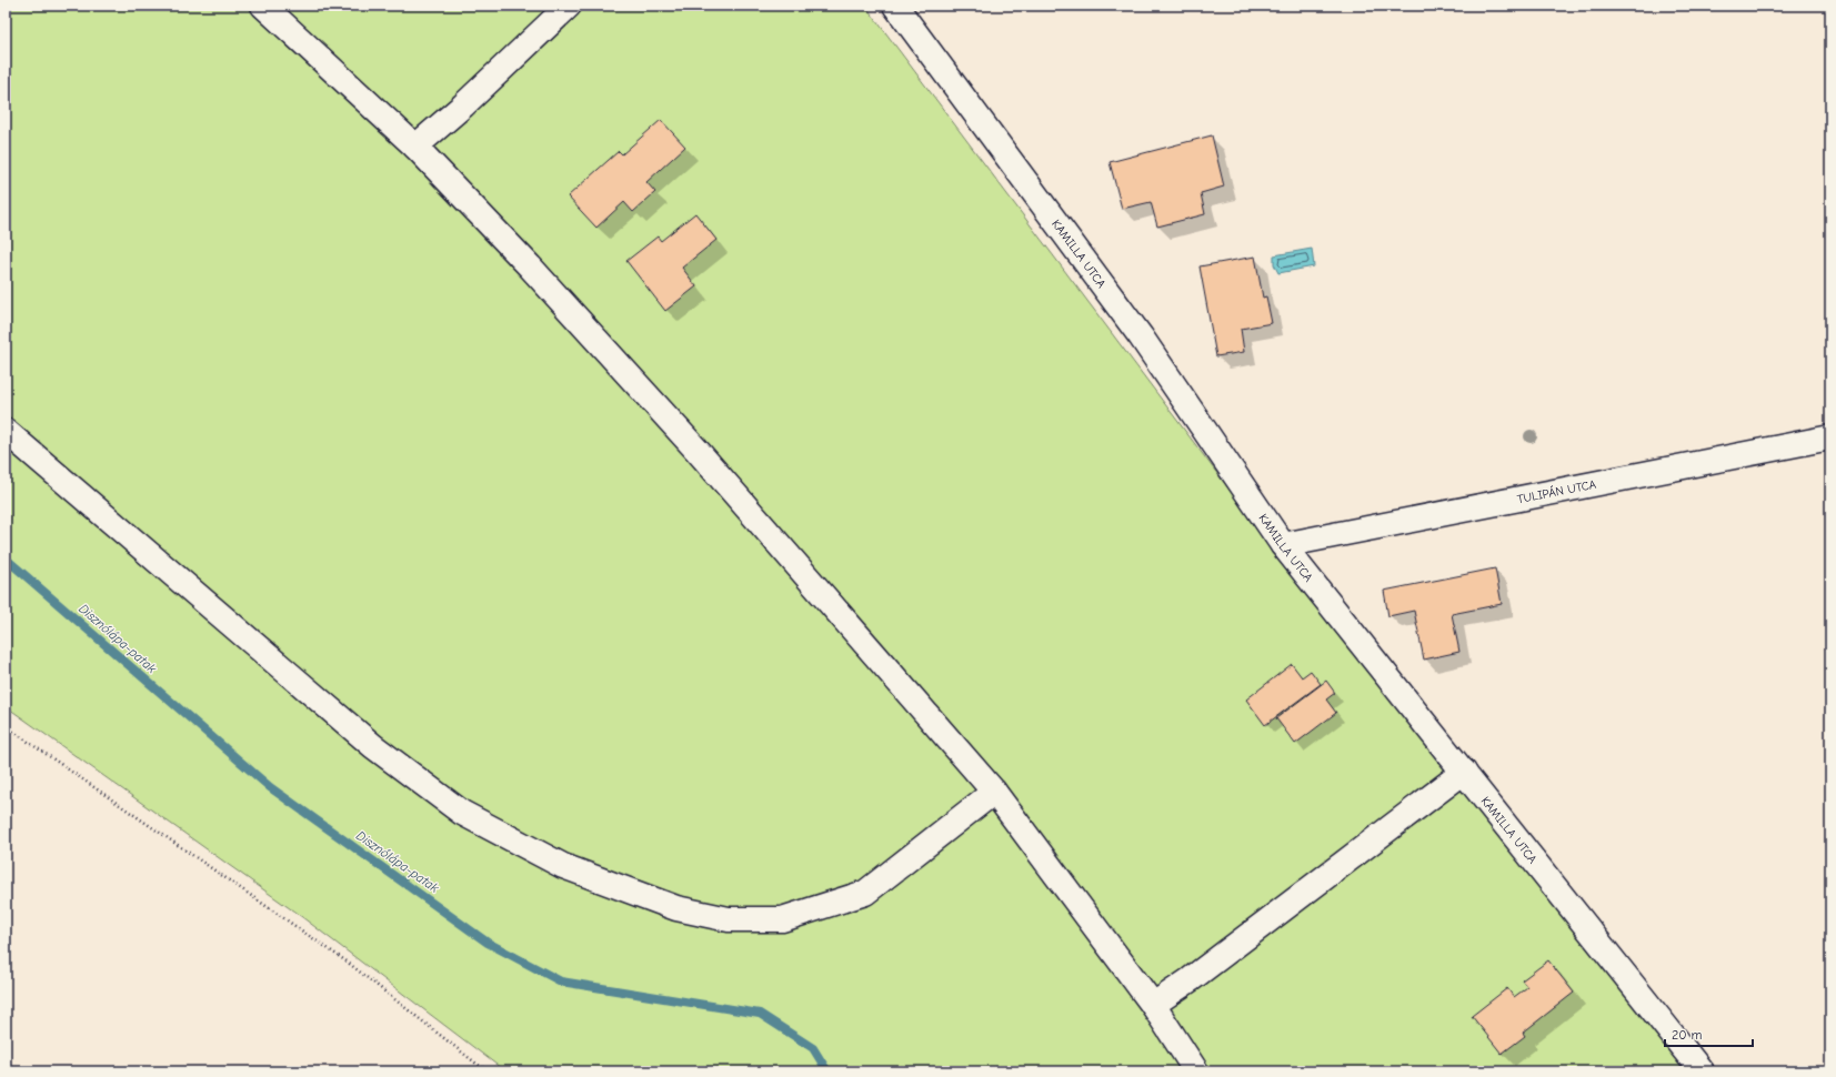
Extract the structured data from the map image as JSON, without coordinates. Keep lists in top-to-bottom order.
{
  "streets": {
    "street": ["KAMILLA UTCA", "TULIPÁN UTCA"]
  },
  "crossings": [
    ["KAMILLA UTCA", "TULIPÁN UTCA"]
  ],
  "water": ["Disznólápa-patak"],
  "scale_bar": "20 m"
}
